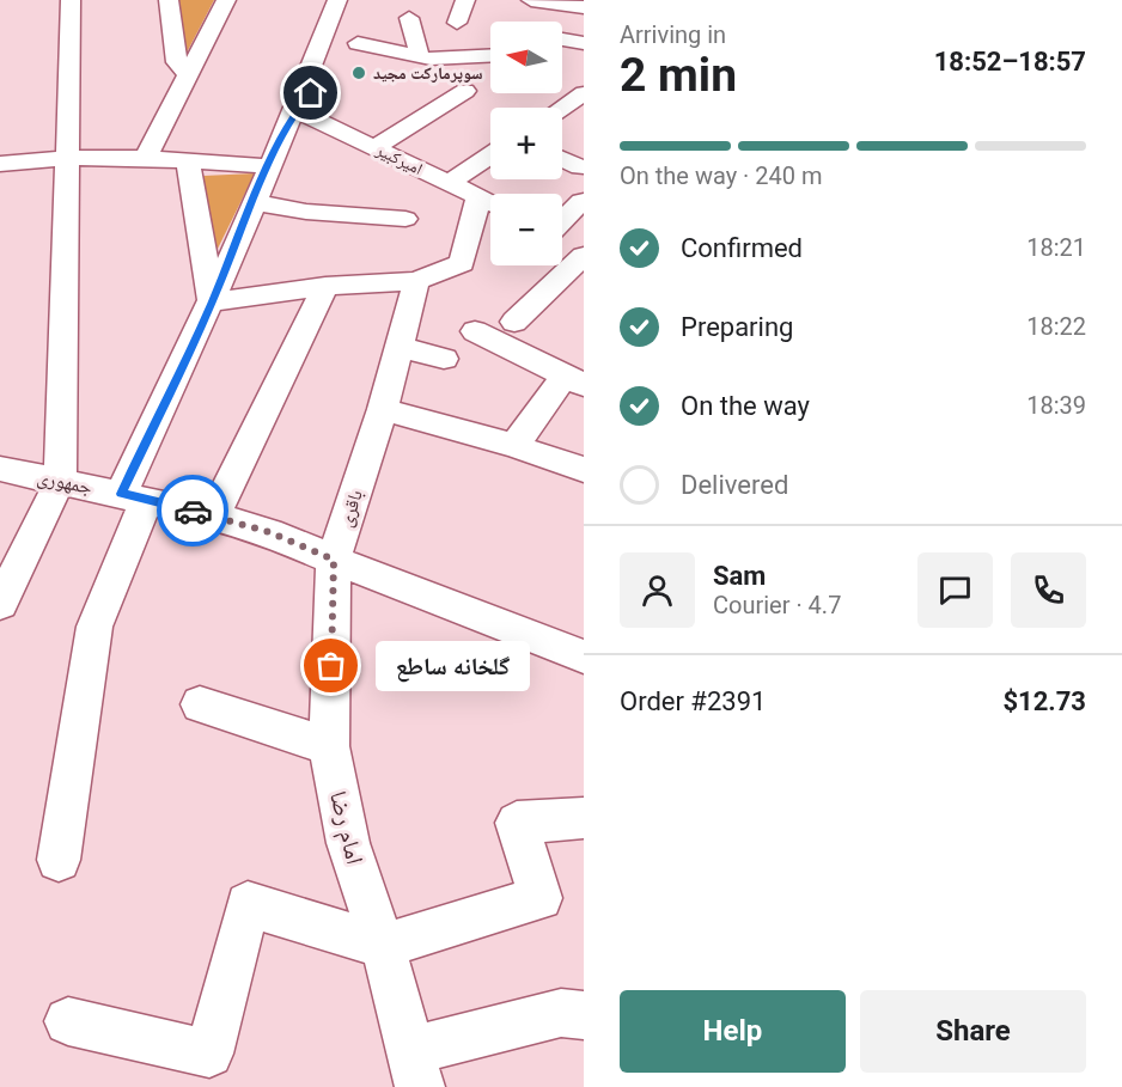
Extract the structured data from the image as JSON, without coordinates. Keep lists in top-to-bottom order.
{
  "streets": {
    "street": [
      "امیرکبیر",
      "جمهوری",
      "باقری",
      "امام رضا"
    ]
  },
  "crossings": [
    ["جمهوری", "باقری"],
    ["جمهوری", "امام رضا"],
    ["باقری", "امام رضا"]
  ],
  "places": ["سوپرمارکت مجید", "گلخانه ساطع"],
  "north": "left",
  "page": {
    "heading": ["2 min", "Arriving in", "18:52–18:57"],
    "panel": [
      "Sam",
      "Courier · 4.7",
      "Order #2391",
      "$12.73"
    ],
    "map_buttons": ["+", "−"],
    "bar": "On the way · 240 m",
    "list": [
      ["Confirmed", "18:21"],
      ["Preparing", "18:22"],
      ["On the way", "18:39"],
      "Delivered"
    ],
    "bubble": "گلخانه ساطع",
    "buttons": ["Help", "Share"]
  }
}
